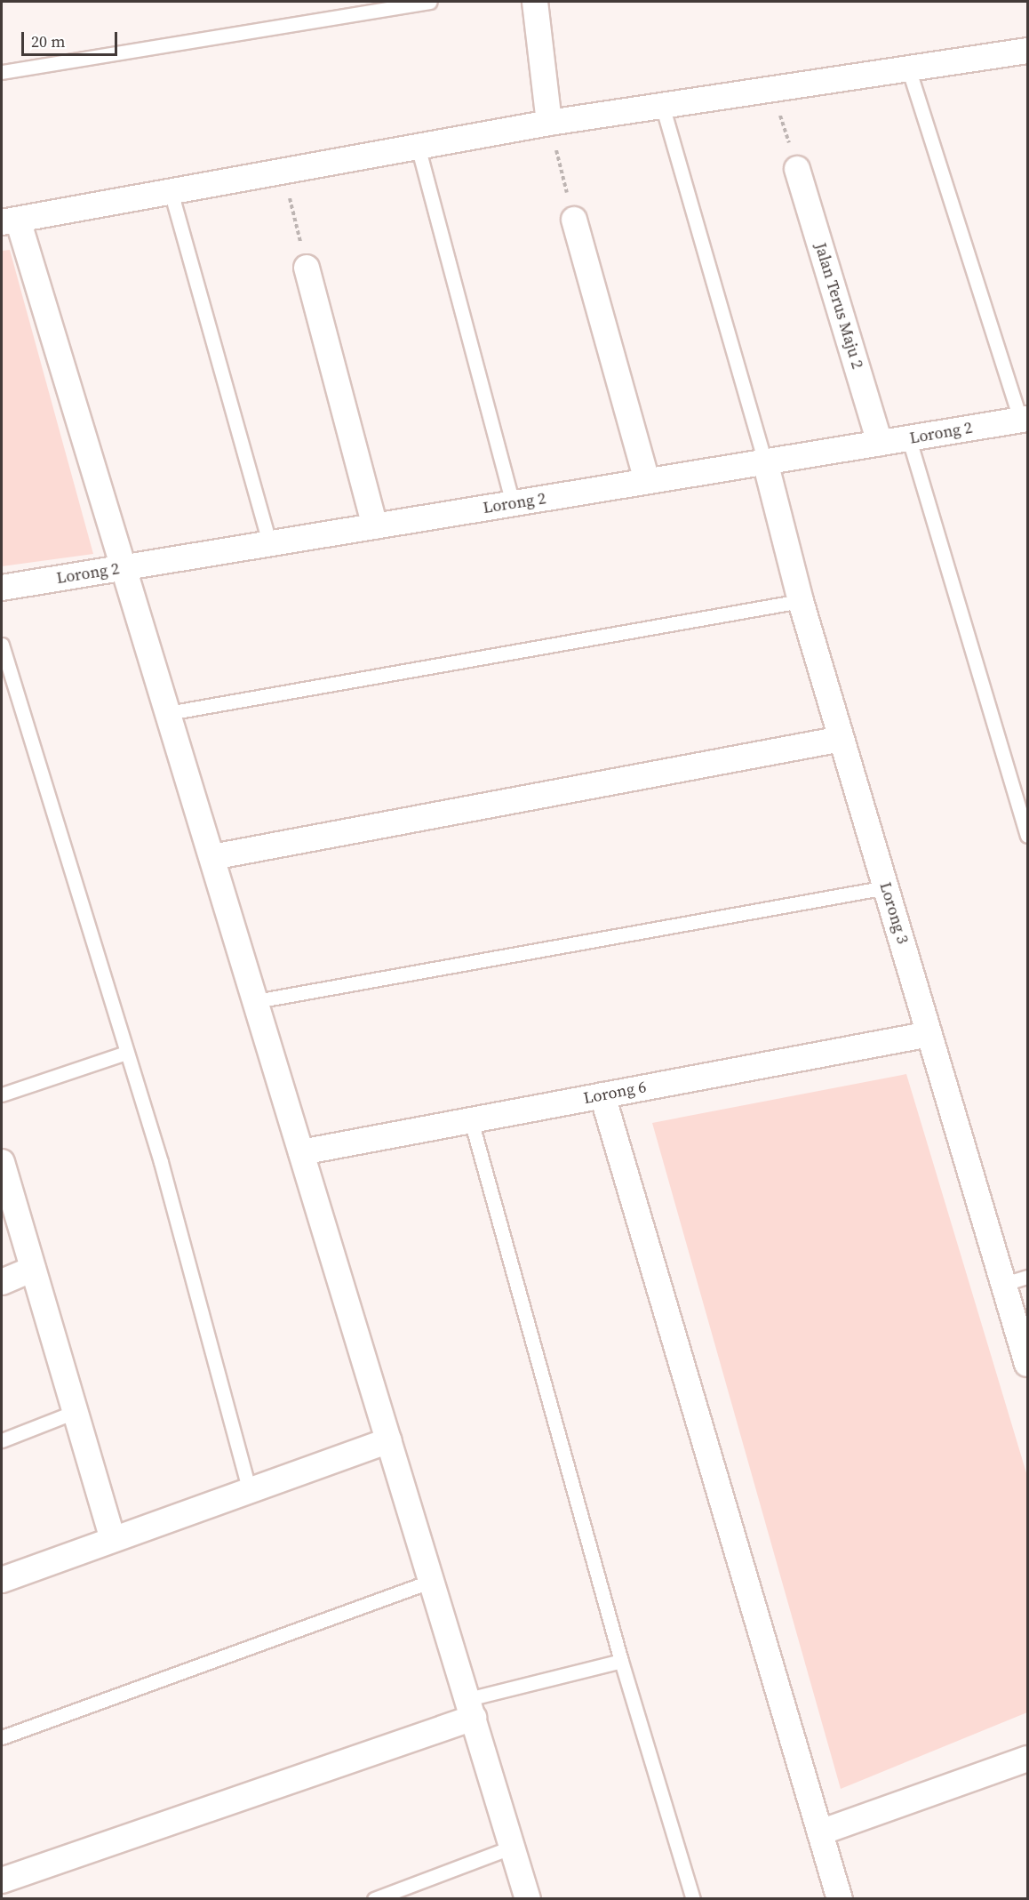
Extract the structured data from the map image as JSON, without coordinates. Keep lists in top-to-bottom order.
{
  "streets": {
    "street": [
      "Jalan Terus Maju 2",
      "Lorong 2",
      "Lorong 3",
      "Lorong 6"
    ]
  },
  "crossings": [
    ["Jalan Terus Maju 2", "Lorong 2"],
    ["Lorong 2", "Lorong 3"],
    ["Lorong 3", "Lorong 6"]
  ],
  "scale_bar": "20 m"
}
